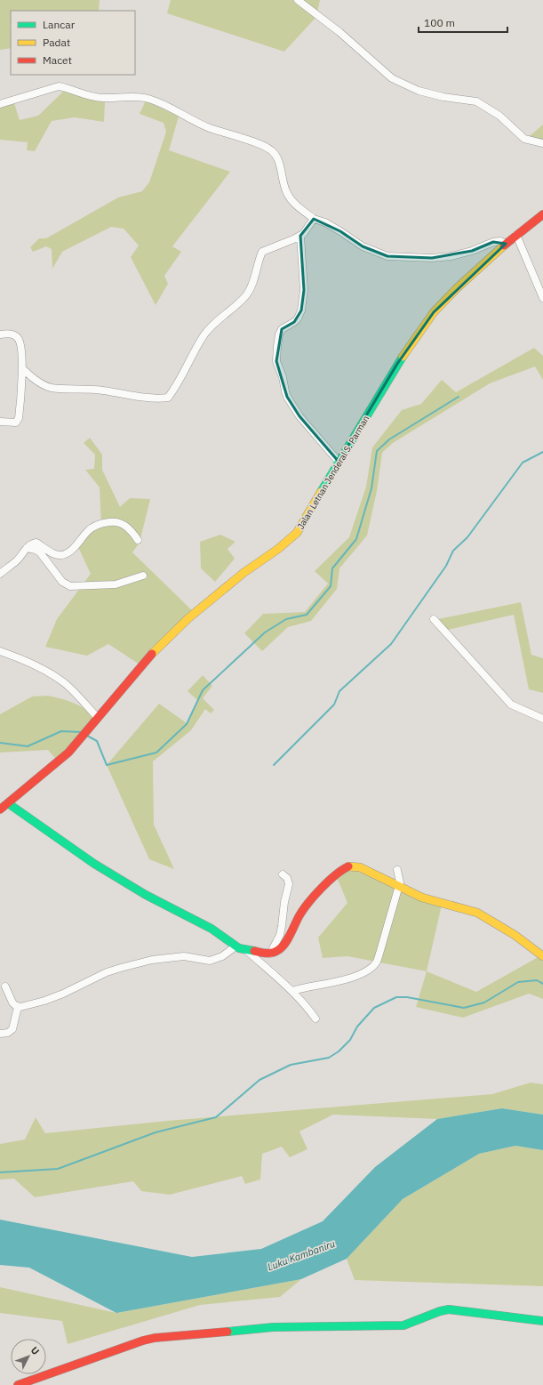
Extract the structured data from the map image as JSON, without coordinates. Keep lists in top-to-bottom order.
{
  "streets": {
    "street": ["Jalan Letnan Jenderal S. Parman"]
  },
  "water": ["Luku Kambaniru"],
  "legend": ["Lancar", "Padat", "Macet"],
  "scale_bar": "100 m",
  "north": "top right"
}
